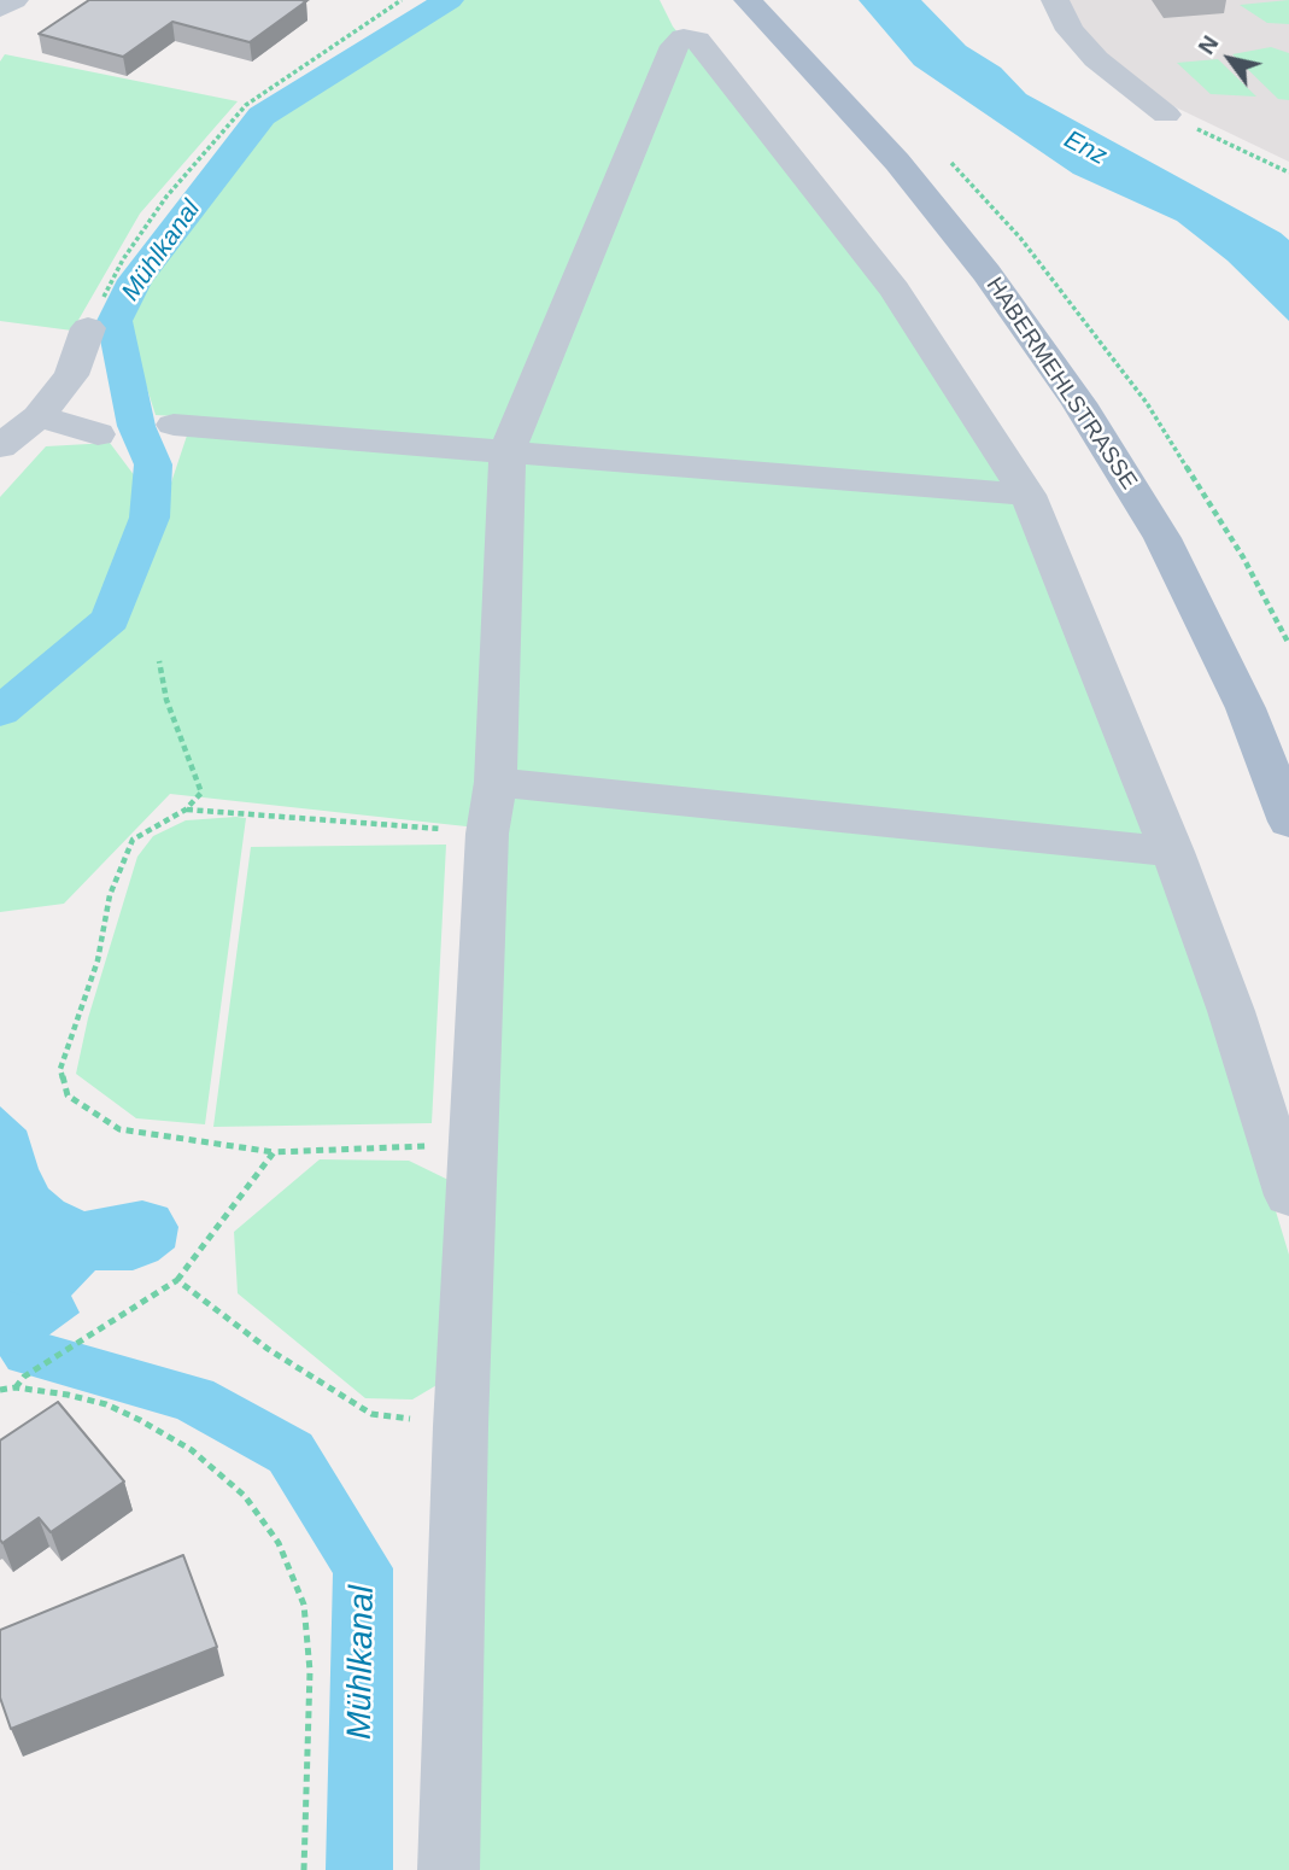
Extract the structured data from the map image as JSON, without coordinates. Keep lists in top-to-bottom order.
{
  "streets": {
    "main road": ["HABERMEHLSTRASSE"]
  },
  "water": ["Enz", "Mühlkanal"],
  "north": "top left"
}
